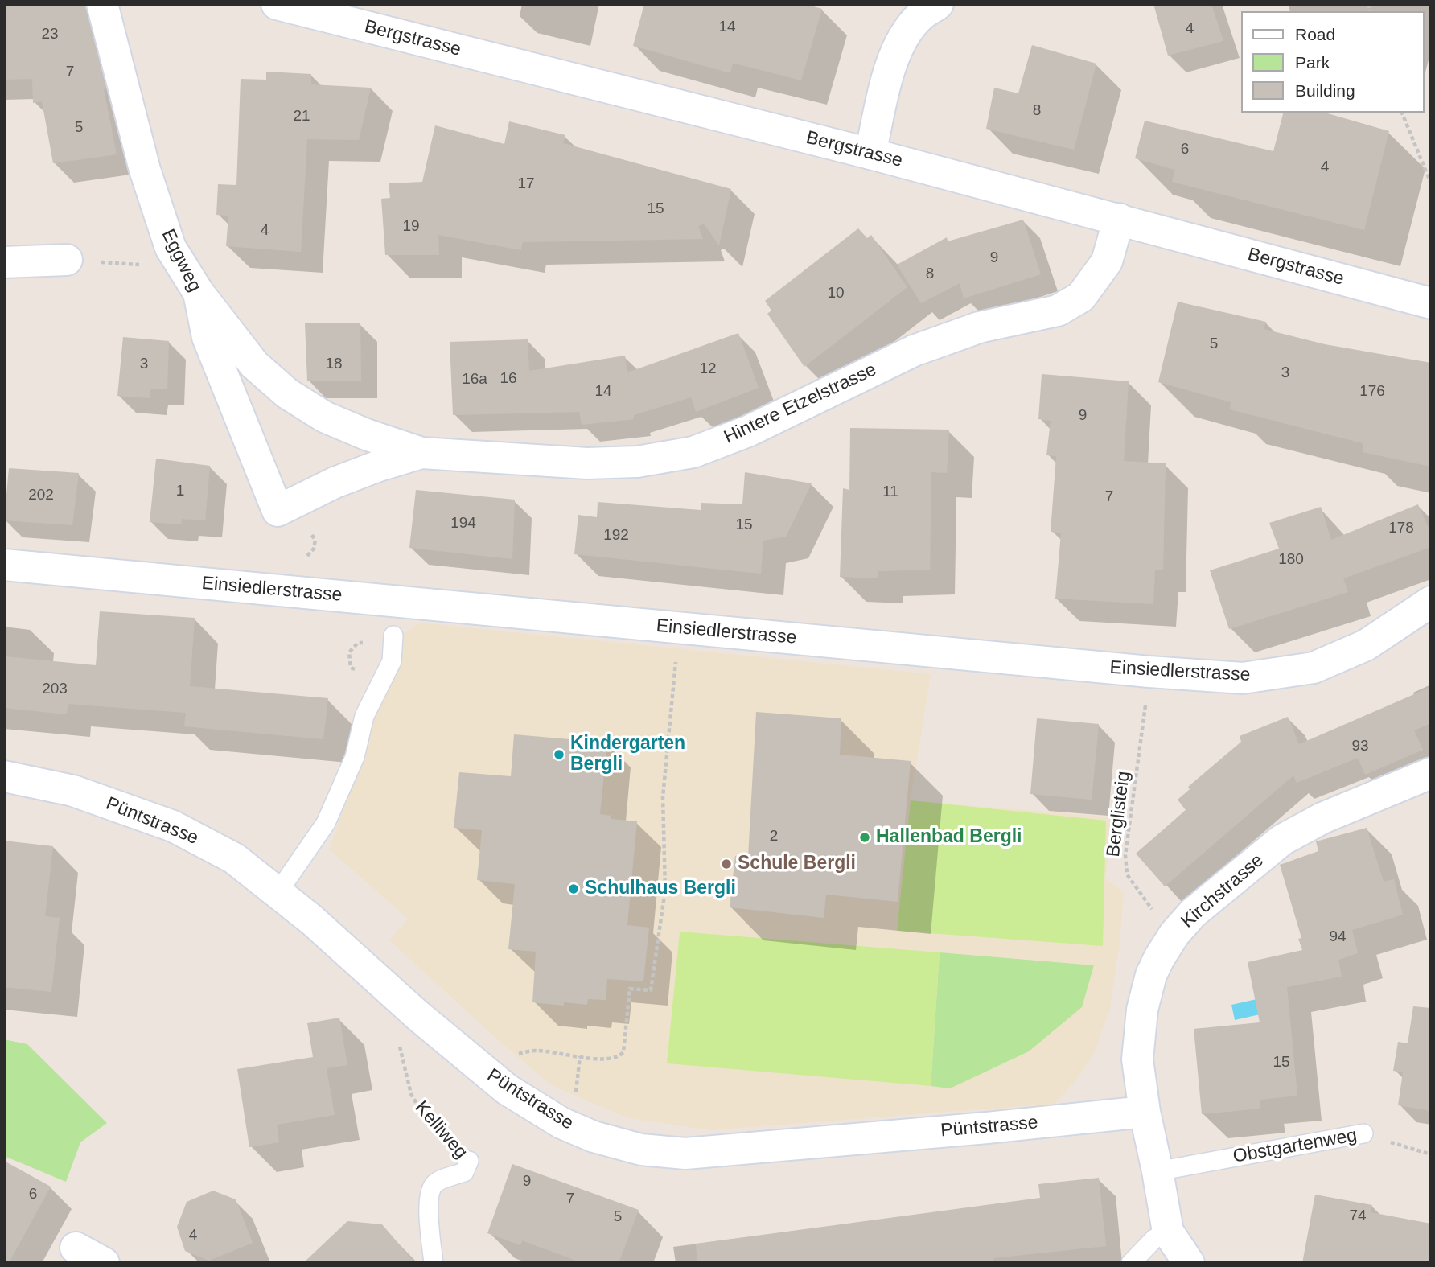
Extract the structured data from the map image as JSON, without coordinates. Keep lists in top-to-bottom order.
{
  "streets": {
    "street": [
      "Bergstrasse",
      "Eggweg",
      "Hintere Etzelstrasse",
      "Einsiedlerstrasse",
      "Püntstrasse",
      "Kirchstrasse"
    ],
    "lane": ["Kelliweg", "Obstgartenweg"],
    "path": ["Berglisteig"]
  },
  "crossings": [
    ["Bergstrasse", "Hintere Etzelstrasse"],
    ["Eggweg", "Hintere Etzelstrasse"],
    ["Berglisteig", "Kirchstrasse"],
    ["Püntstrasse", "Kirchstrasse"],
    ["Püntstrasse", "Kelliweg"],
    ["Kirchstrasse", "Obstgartenweg"]
  ],
  "places": [
    "Kindergarten Bergli",
    "Hallenbad Bergli",
    "Schule Bergli",
    "Schulhaus Bergli"
  ],
  "house_numbers": [
    "14",
    "4",
    "23",
    "7",
    "8",
    "21",
    "5",
    "6",
    "4",
    "17",
    "15",
    "19",
    "4",
    "9",
    "8",
    "10",
    "5",
    "3",
    "18",
    "12",
    "3",
    "16",
    "16a",
    "14",
    "176",
    "9",
    "1",
    "11",
    "202",
    "7",
    "194",
    "15",
    "178",
    "192",
    "180",
    "203",
    "93",
    "2",
    "94",
    "15",
    "9",
    "6",
    "7",
    "74",
    "5",
    "4"
  ],
  "legend": ["Road", "Park", "Building"]
}
